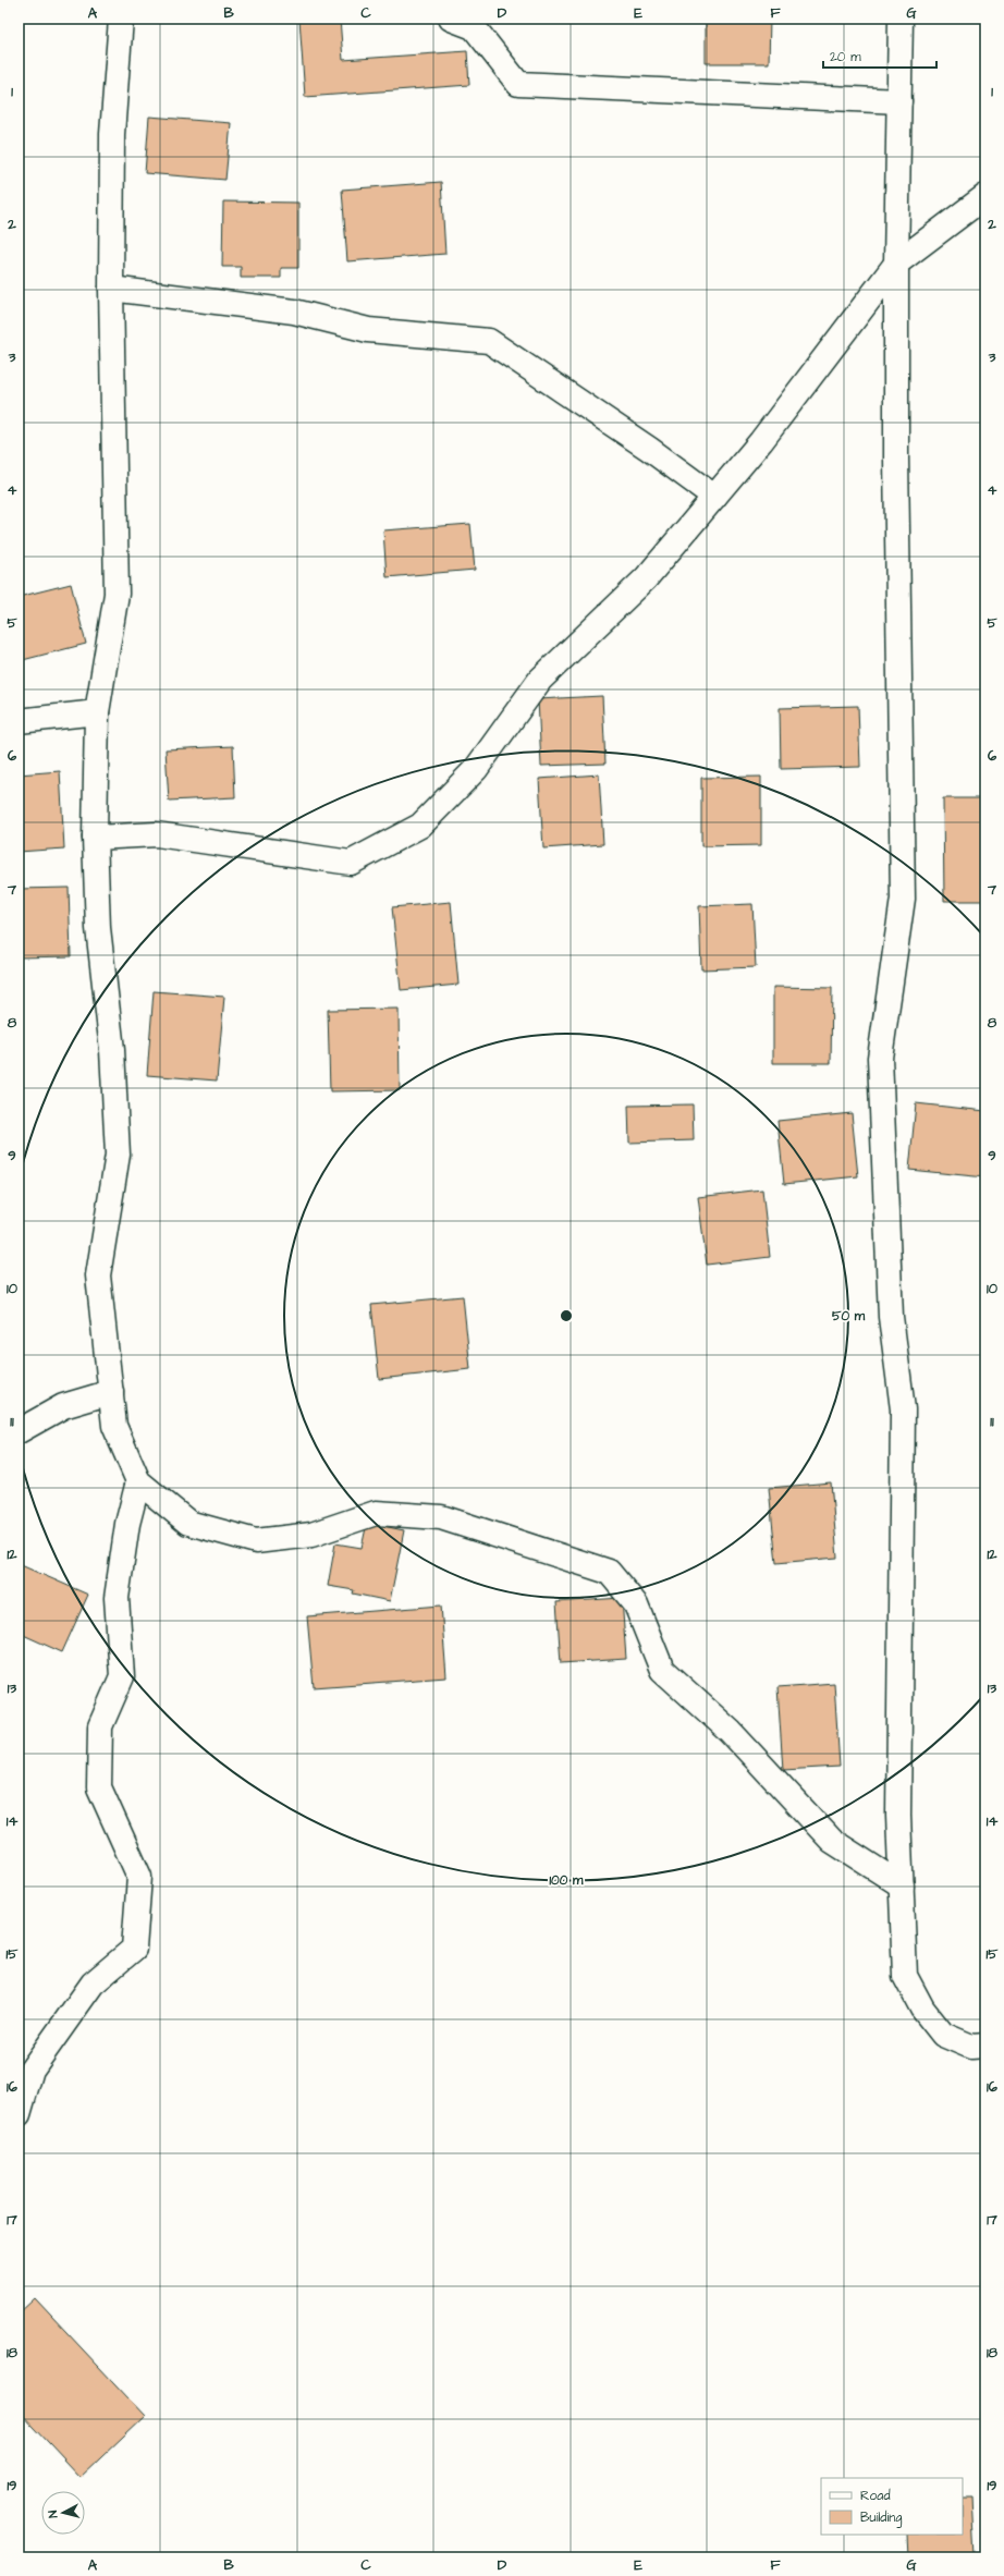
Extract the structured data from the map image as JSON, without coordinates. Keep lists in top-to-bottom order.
{
  "legend": ["Road", "Building"],
  "scale_bar": "20 m",
  "north": "left",
  "grid": {
    "columns": [
      "A",
      "B",
      "C",
      "D",
      "E",
      "F",
      "G"
    ],
    "rows": [
      "1",
      "2",
      "3",
      "4",
      "5",
      "6",
      "7",
      "8",
      "9",
      "10",
      "11",
      "12",
      "13",
      "14",
      "15",
      "16",
      "17",
      "18",
      "19"
    ]
  },
  "rings": ["50 m", "100 m"]
}
